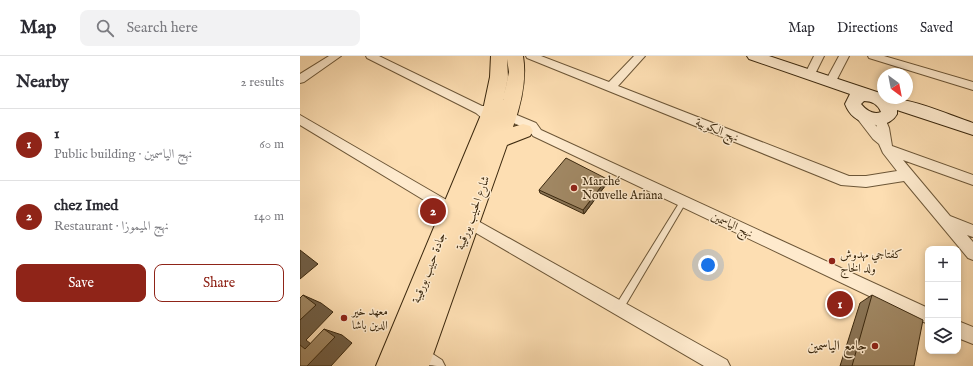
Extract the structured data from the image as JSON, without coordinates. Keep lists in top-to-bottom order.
{
  "streets": {
    "main road": ["شارع الحبيب بورقيبة", "جادة حبيب بورقيبة"],
    "street": ["نهج الكوبية", "نهج الياسمين"]
  },
  "crossings": [
    ["شارع الحبيب بورقيبة", "نهج الياسمين"],
    ["شارع الحبيب بورقيبة", "جادة حبيب بورقيبة"],
    ["نهج الياسمين", "جادة حبيب بورقيبة"]
  ],
  "places": [
    "Marché Nouvelle Ariana",
    "كفتاجي مهدوش ولد الخاج",
    "معهد خير الدين باشا",
    "جامع الياسمين"
  ],
  "north": "bottom right",
  "page": {
    "header": "Map",
    "search": "Search here",
    "nav": ["Map", "Directions", "Saved"],
    "heading": ["Nearby", "2 results"],
    "list": [
      {
        "mark": "1",
        "name": "1",
        "note": "Public building · نهج الياسمين",
        "value": "60 m"
      },
      {
        "mark": "2",
        "name": "chez Imed",
        "note": "Restaurant · نهج الميموزا",
        "value": "140 m"
      }
    ],
    "pins": ["2", "1"],
    "map_buttons": ["+", "−"],
    "buttons": ["Save", "Share"]
  }
}
